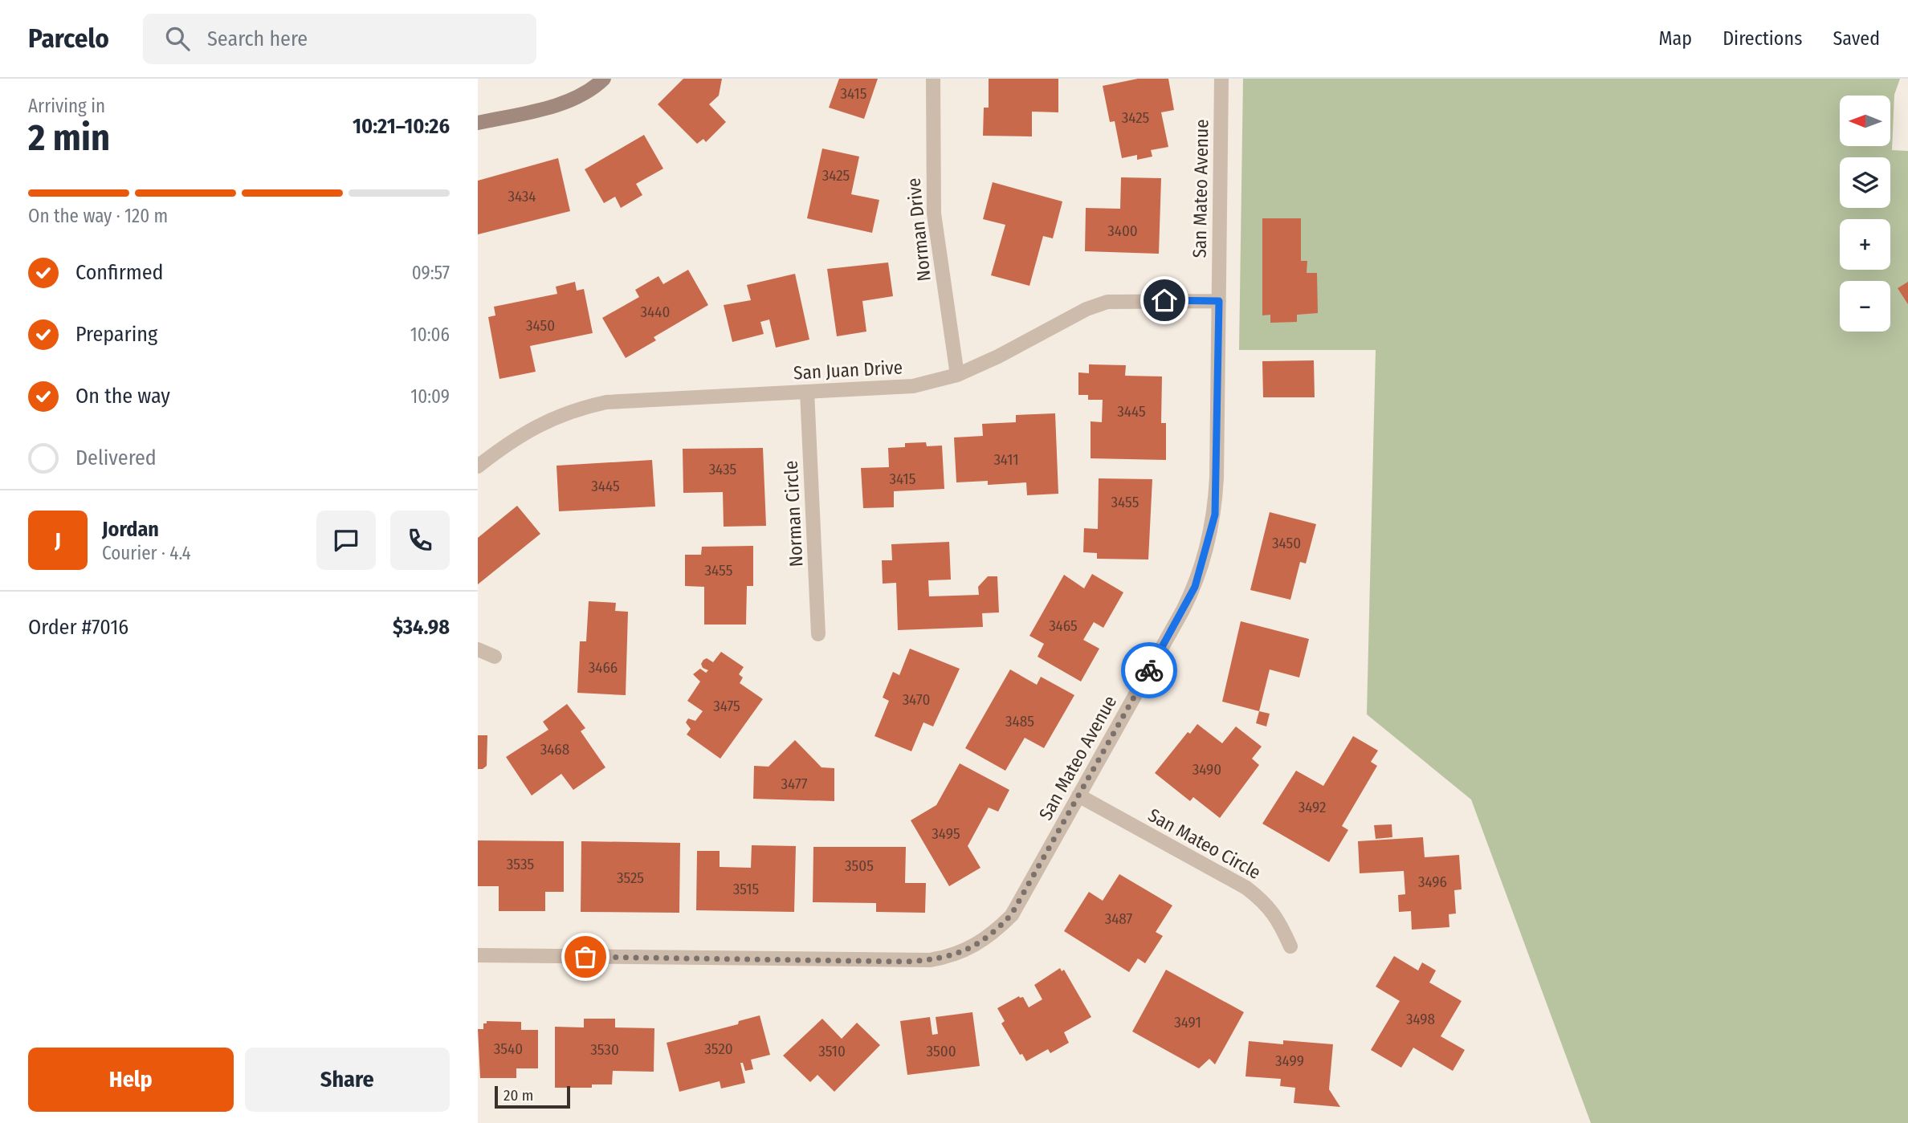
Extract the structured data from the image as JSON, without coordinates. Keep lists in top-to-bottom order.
{
  "streets": {
    "street": [
      "San Mateo Avenue",
      "Norman Drive",
      "San Juan Drive",
      "Norman Circle",
      "San Mateo Circle"
    ]
  },
  "crossings": [
    ["San Mateo Avenue", "San Juan Drive"],
    ["San Mateo Avenue", "San Mateo Circle"],
    ["Norman Drive", "San Juan Drive"],
    ["San Juan Drive", "Norman Circle"]
  ],
  "house_numbers": [
    "3415",
    "3425",
    "3425",
    "3434",
    "3400",
    "3440",
    "3450",
    "3445",
    "3411",
    "3435",
    "3415",
    "3445",
    "3455",
    "3450",
    "3455",
    "3465",
    "3466",
    "3470",
    "3475",
    "3485",
    "3468",
    "3490",
    "3477",
    "3492",
    "3495",
    "3535",
    "3505",
    "3525",
    "3496",
    "3515",
    "3487",
    "3498",
    "3491",
    "3540",
    "3520",
    "3530",
    "3510",
    "3500",
    "3499"
  ],
  "scale_bar": "20 m",
  "north": "left",
  "page": {
    "header": "Parcelo",
    "search": "Search here",
    "nav": ["Map", "Directions", "Saved"],
    "heading": ["2 min", "Arriving in", "10:21–10:26"],
    "panel": [
      "Jordan",
      "Courier · 4.4",
      "Order #7016",
      "$34.98"
    ],
    "map_buttons": ["+", "−"],
    "bar": "On the way · 120 m",
    "list": [
      ["Confirmed", "09:57"],
      ["Preparing", "10:06"],
      ["On the way", "10:09"],
      "Delivered"
    ],
    "round": "J",
    "buttons": ["Help", "Share"],
    "scale": "20 m"
  }
}
